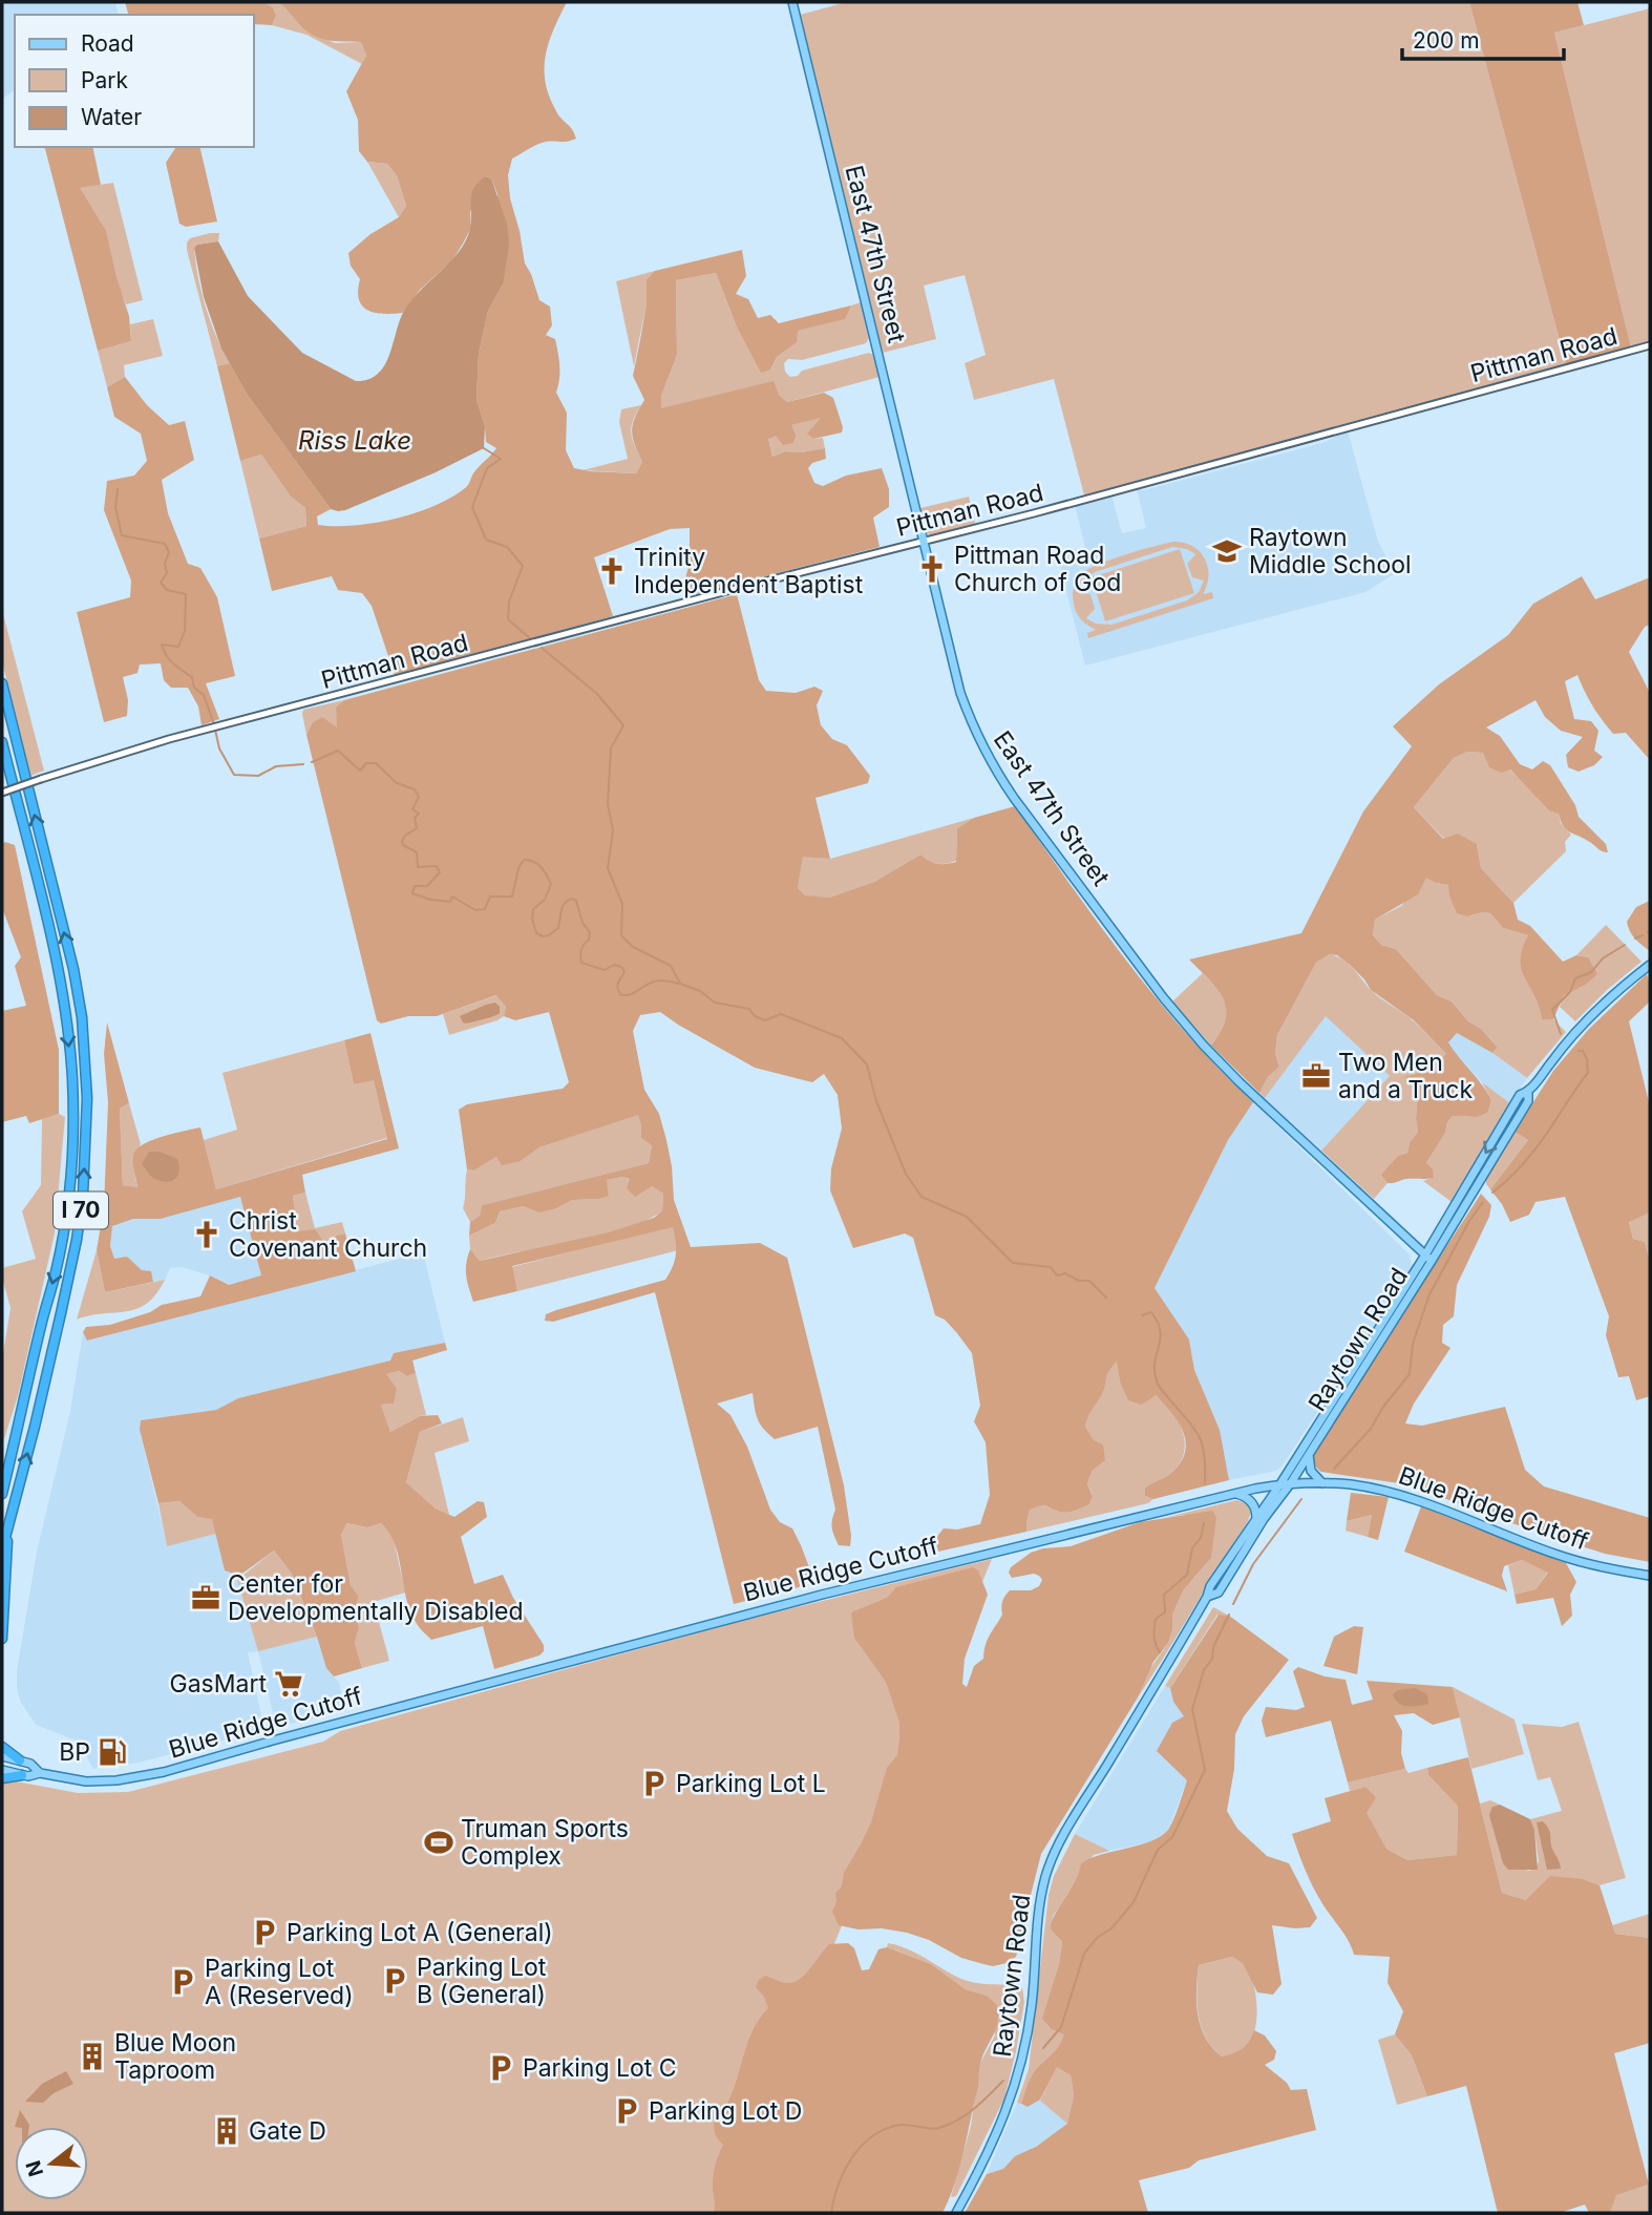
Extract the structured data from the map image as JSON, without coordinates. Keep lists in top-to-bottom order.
{
  "streets": {
    "highway": ["I 70"],
    "main road": ["East 47th Street", "Raytown Road", "Blue Ridge Cutoff"],
    "street": ["Pittman Road"]
  },
  "crossings": [
    ["East 47th Street", "Pittman Road"],
    ["East 47th Street", "Raytown Road"],
    ["Raytown Road", "Blue Ridge Cutoff"]
  ],
  "water": ["Riss Lake"],
  "places": {
    "school or university": ["Raytown Middle School"],
    "church": ["Pittman Road Church of God", "Trinity Independent Baptist", "Christ Covenant Church"],
    "office": ["Two Men and a Truck", "Center for Developmentally Disabled"],
    "supermarket": ["GasMart"],
    "fuel station": ["BP"],
    "parking": [
      "Parking Lot L",
      "Parking Lot A (General)",
      "Parking Lot B (General)",
      "Parking Lot A (Reserved)",
      "Parking Lot C",
      "Parking Lot D"
    ],
    "sports": ["Truman Sports Complex"],
    "building": ["Blue Moon Taproom", "Gate D"]
  },
  "legend": ["Road", "Park", "Water"],
  "scale_bar": "200 m",
  "north": "left"
}
